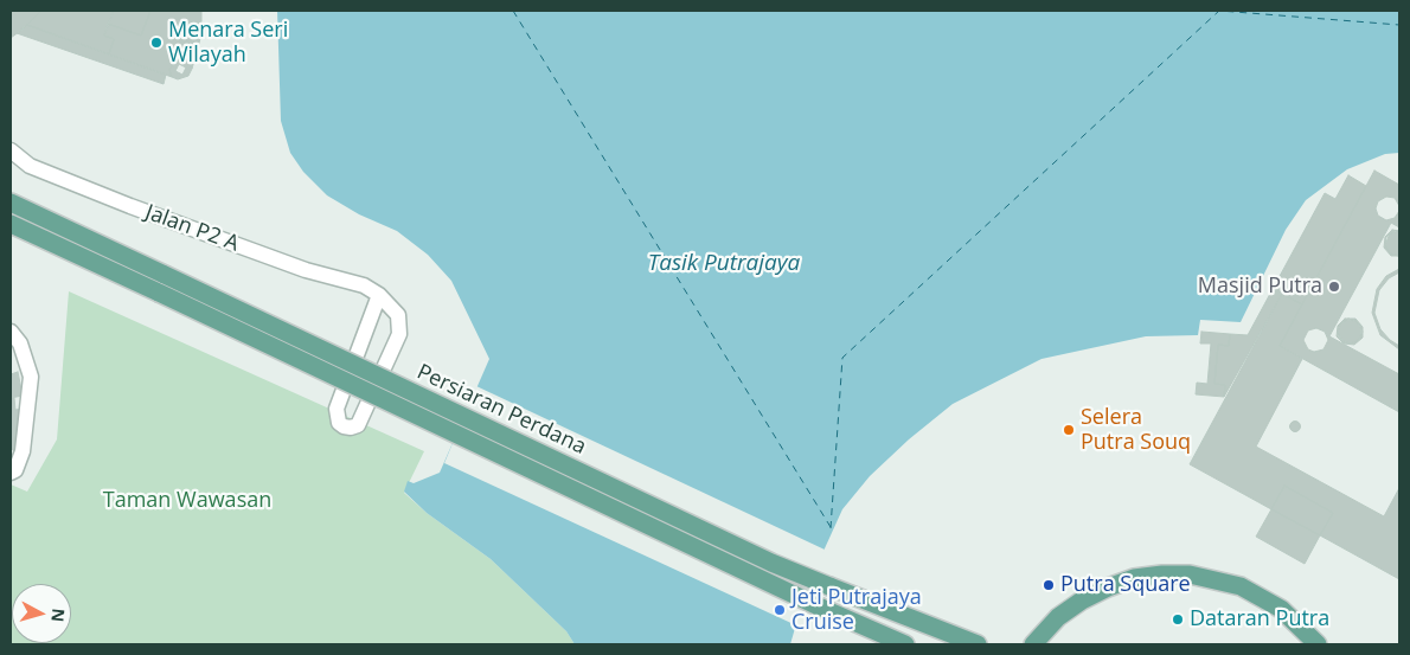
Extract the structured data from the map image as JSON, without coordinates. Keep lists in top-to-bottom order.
{
  "streets": {
    "main road": ["Persiaran Perdana"],
    "street": ["Jalan P2 A"]
  },
  "water": ["Tasik Putrajaya"],
  "parks": ["Taman Wawasan"],
  "places": [
    "Menara Seri Wilayah",
    "Masjid Putra",
    "Selera Putra Souq",
    "Putra Square",
    "Jeti Putrajaya Cruise",
    "Dataran Putra"
  ],
  "north": "right"
}
